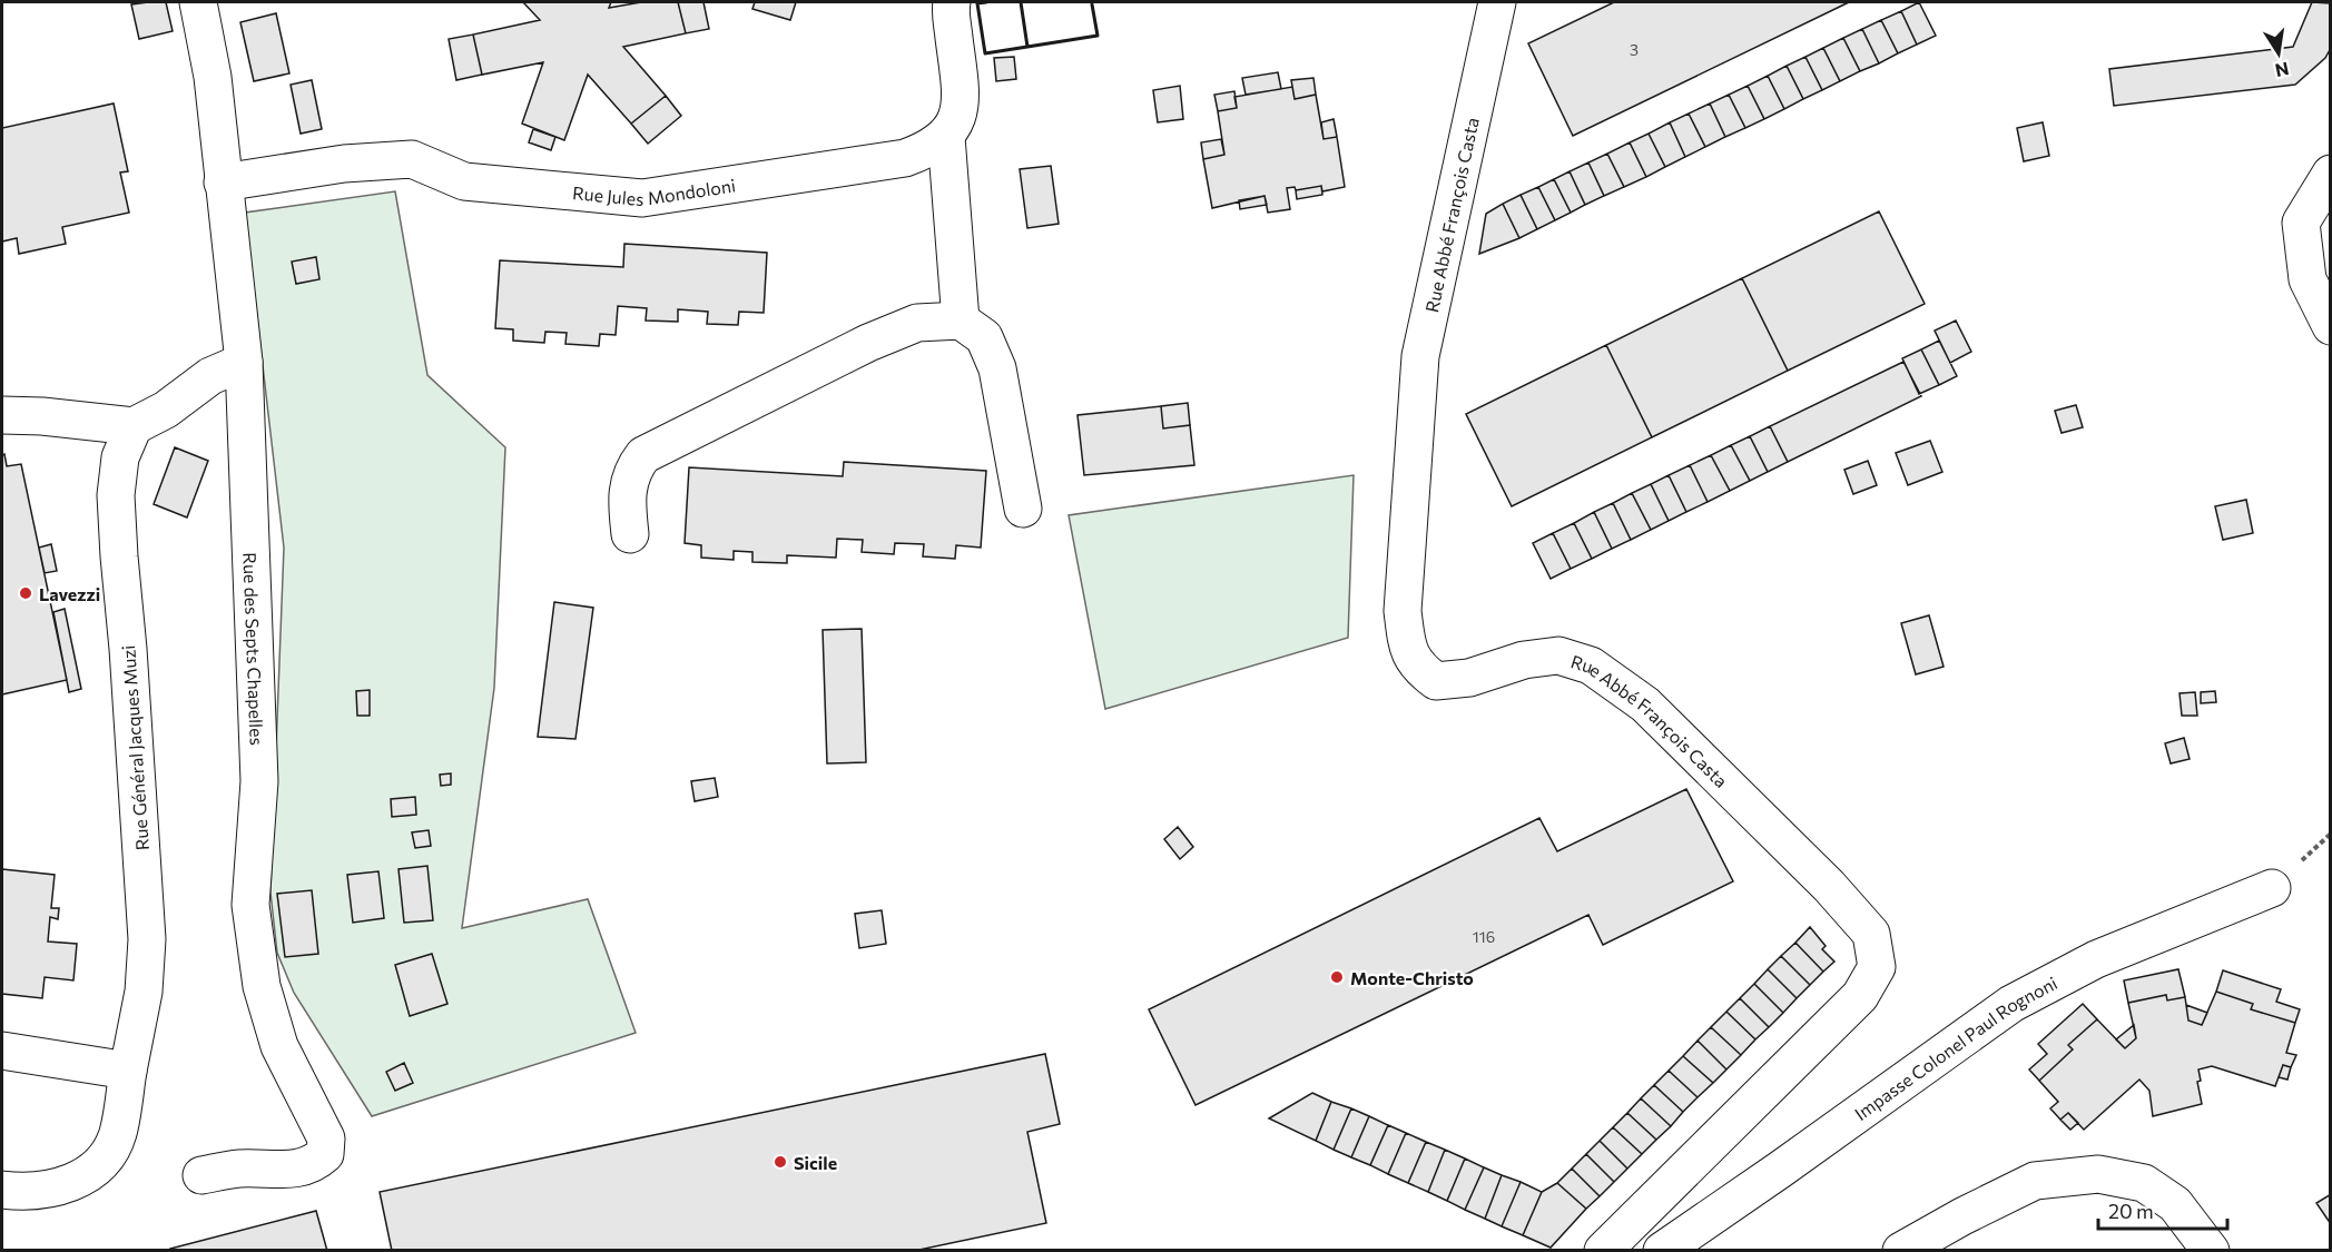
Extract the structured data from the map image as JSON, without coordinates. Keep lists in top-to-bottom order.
{
  "streets": {
    "street": [
      "Rue Jules Mondoloni",
      "Rue Abbé François Casta",
      "Rue des Septs Chapelles",
      "Rue Général Jacques Muzi",
      "Impasse Colonel Paul Rognoni"
    ]
  },
  "crossings": [
    ["Rue Jules Mondoloni", "Rue des Septs Chapelles"]
  ],
  "places": ["Lavezzi", "Monte-Christo", "Sicile"],
  "house_numbers": ["3", "116"],
  "scale_bar": "20 m",
  "north": "bottom"
}
